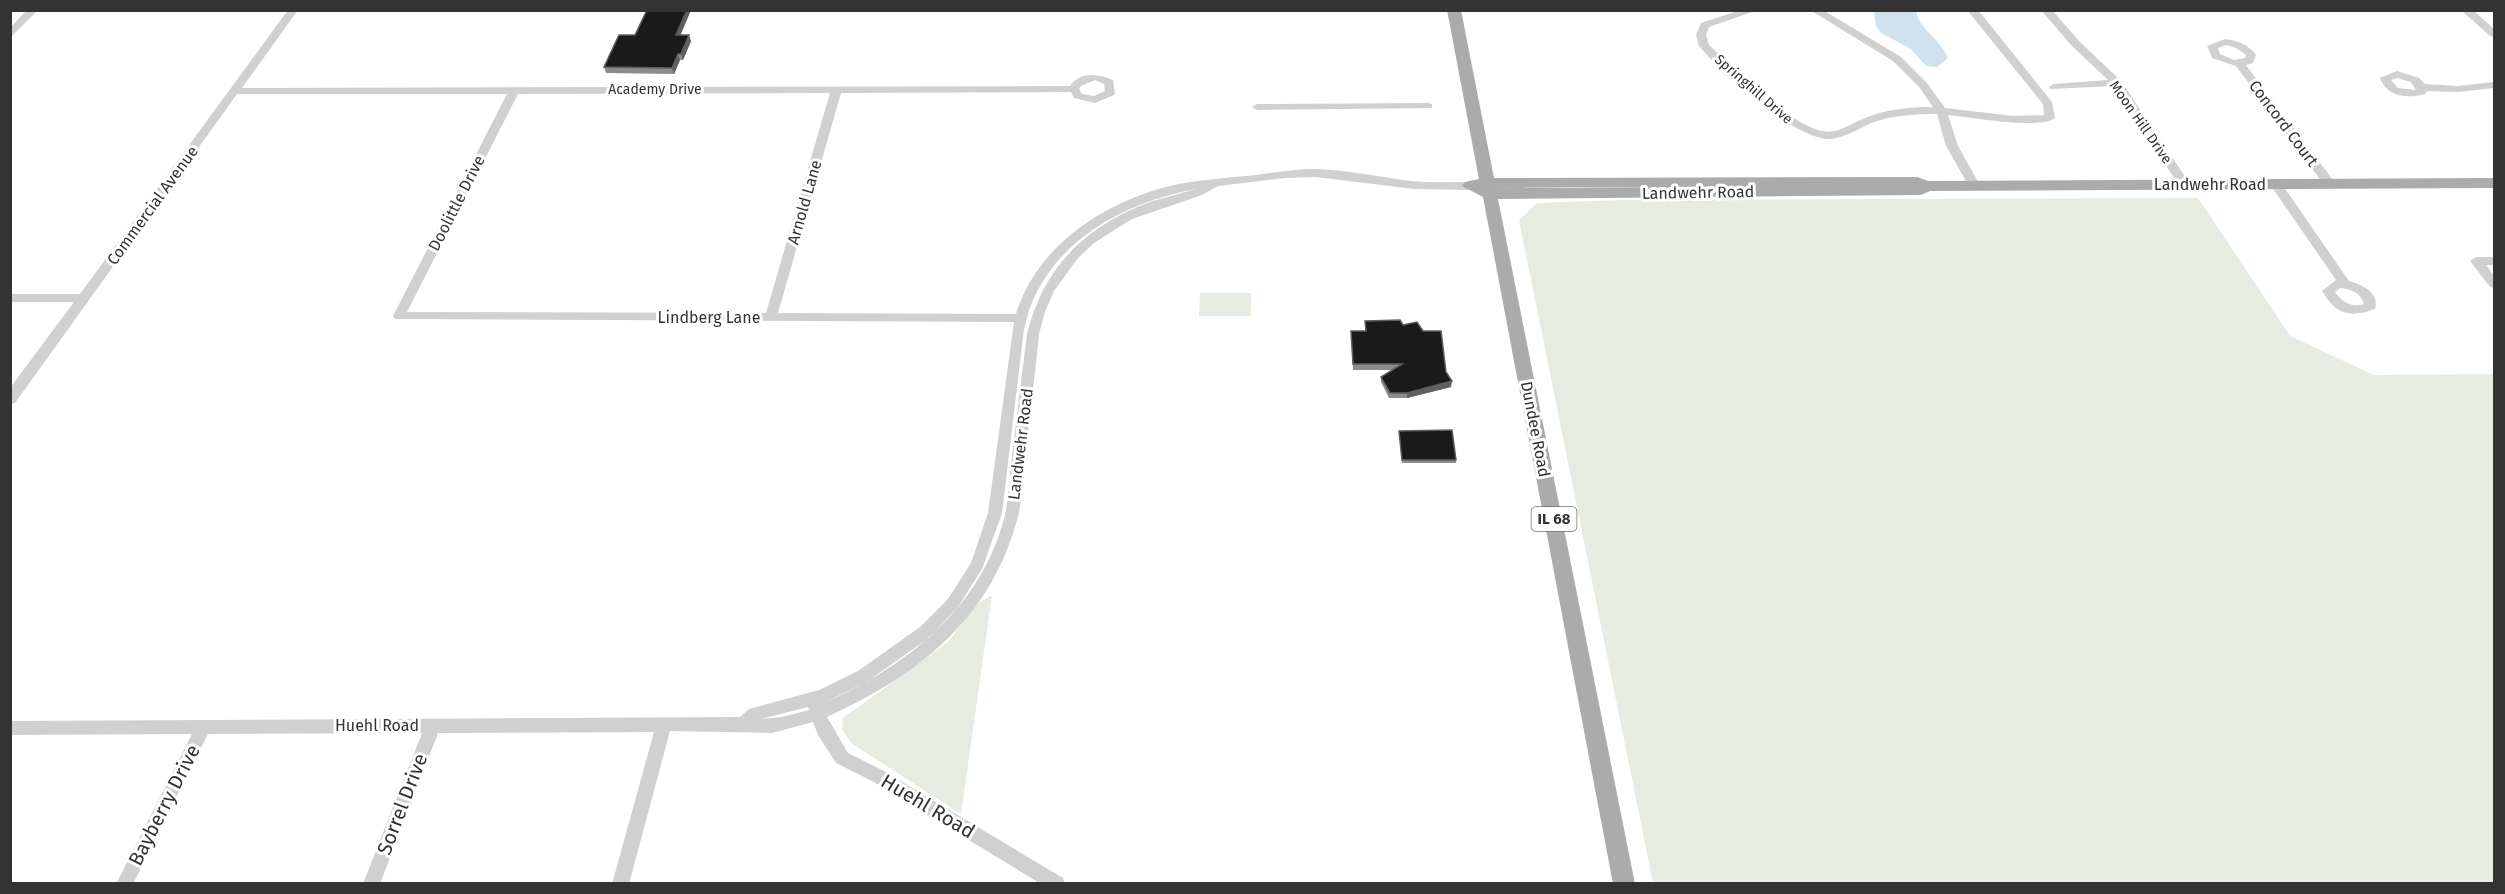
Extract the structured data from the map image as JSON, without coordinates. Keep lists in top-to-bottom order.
{
  "streets": {
    "main road": ["Landwehr Road", "Dundee Road", "IL 68"],
    "street": [
      "Academy Drive",
      "Springhill Drive",
      "Moon Hill Drive",
      "Concord Court",
      "Arnold Lane",
      "Doolittle Drive",
      "Commercial Avenue",
      "Lindberg Lane",
      "Huehl Road",
      "Sorrel Drive",
      "Bayberry Drive"
    ]
  },
  "crossings": [
    ["Academy Drive", "Arnold Lane"],
    ["Academy Drive", "Doolittle Drive"],
    ["Academy Drive", "Commercial Avenue"],
    ["Moon Hill Drive", "Landwehr Road"],
    ["Concord Court", "Landwehr Road"],
    ["Landwehr Road", "Lindberg Lane"],
    ["Landwehr Road", "Dundee Road"],
    ["Landwehr Road", "Huehl Road"],
    ["Arnold Lane", "Lindberg Lane"],
    ["Doolittle Drive", "Lindberg Lane"],
    ["Huehl Road", "Sorrel Drive"],
    ["Huehl Road", "Bayberry Drive"]
  ]
}
